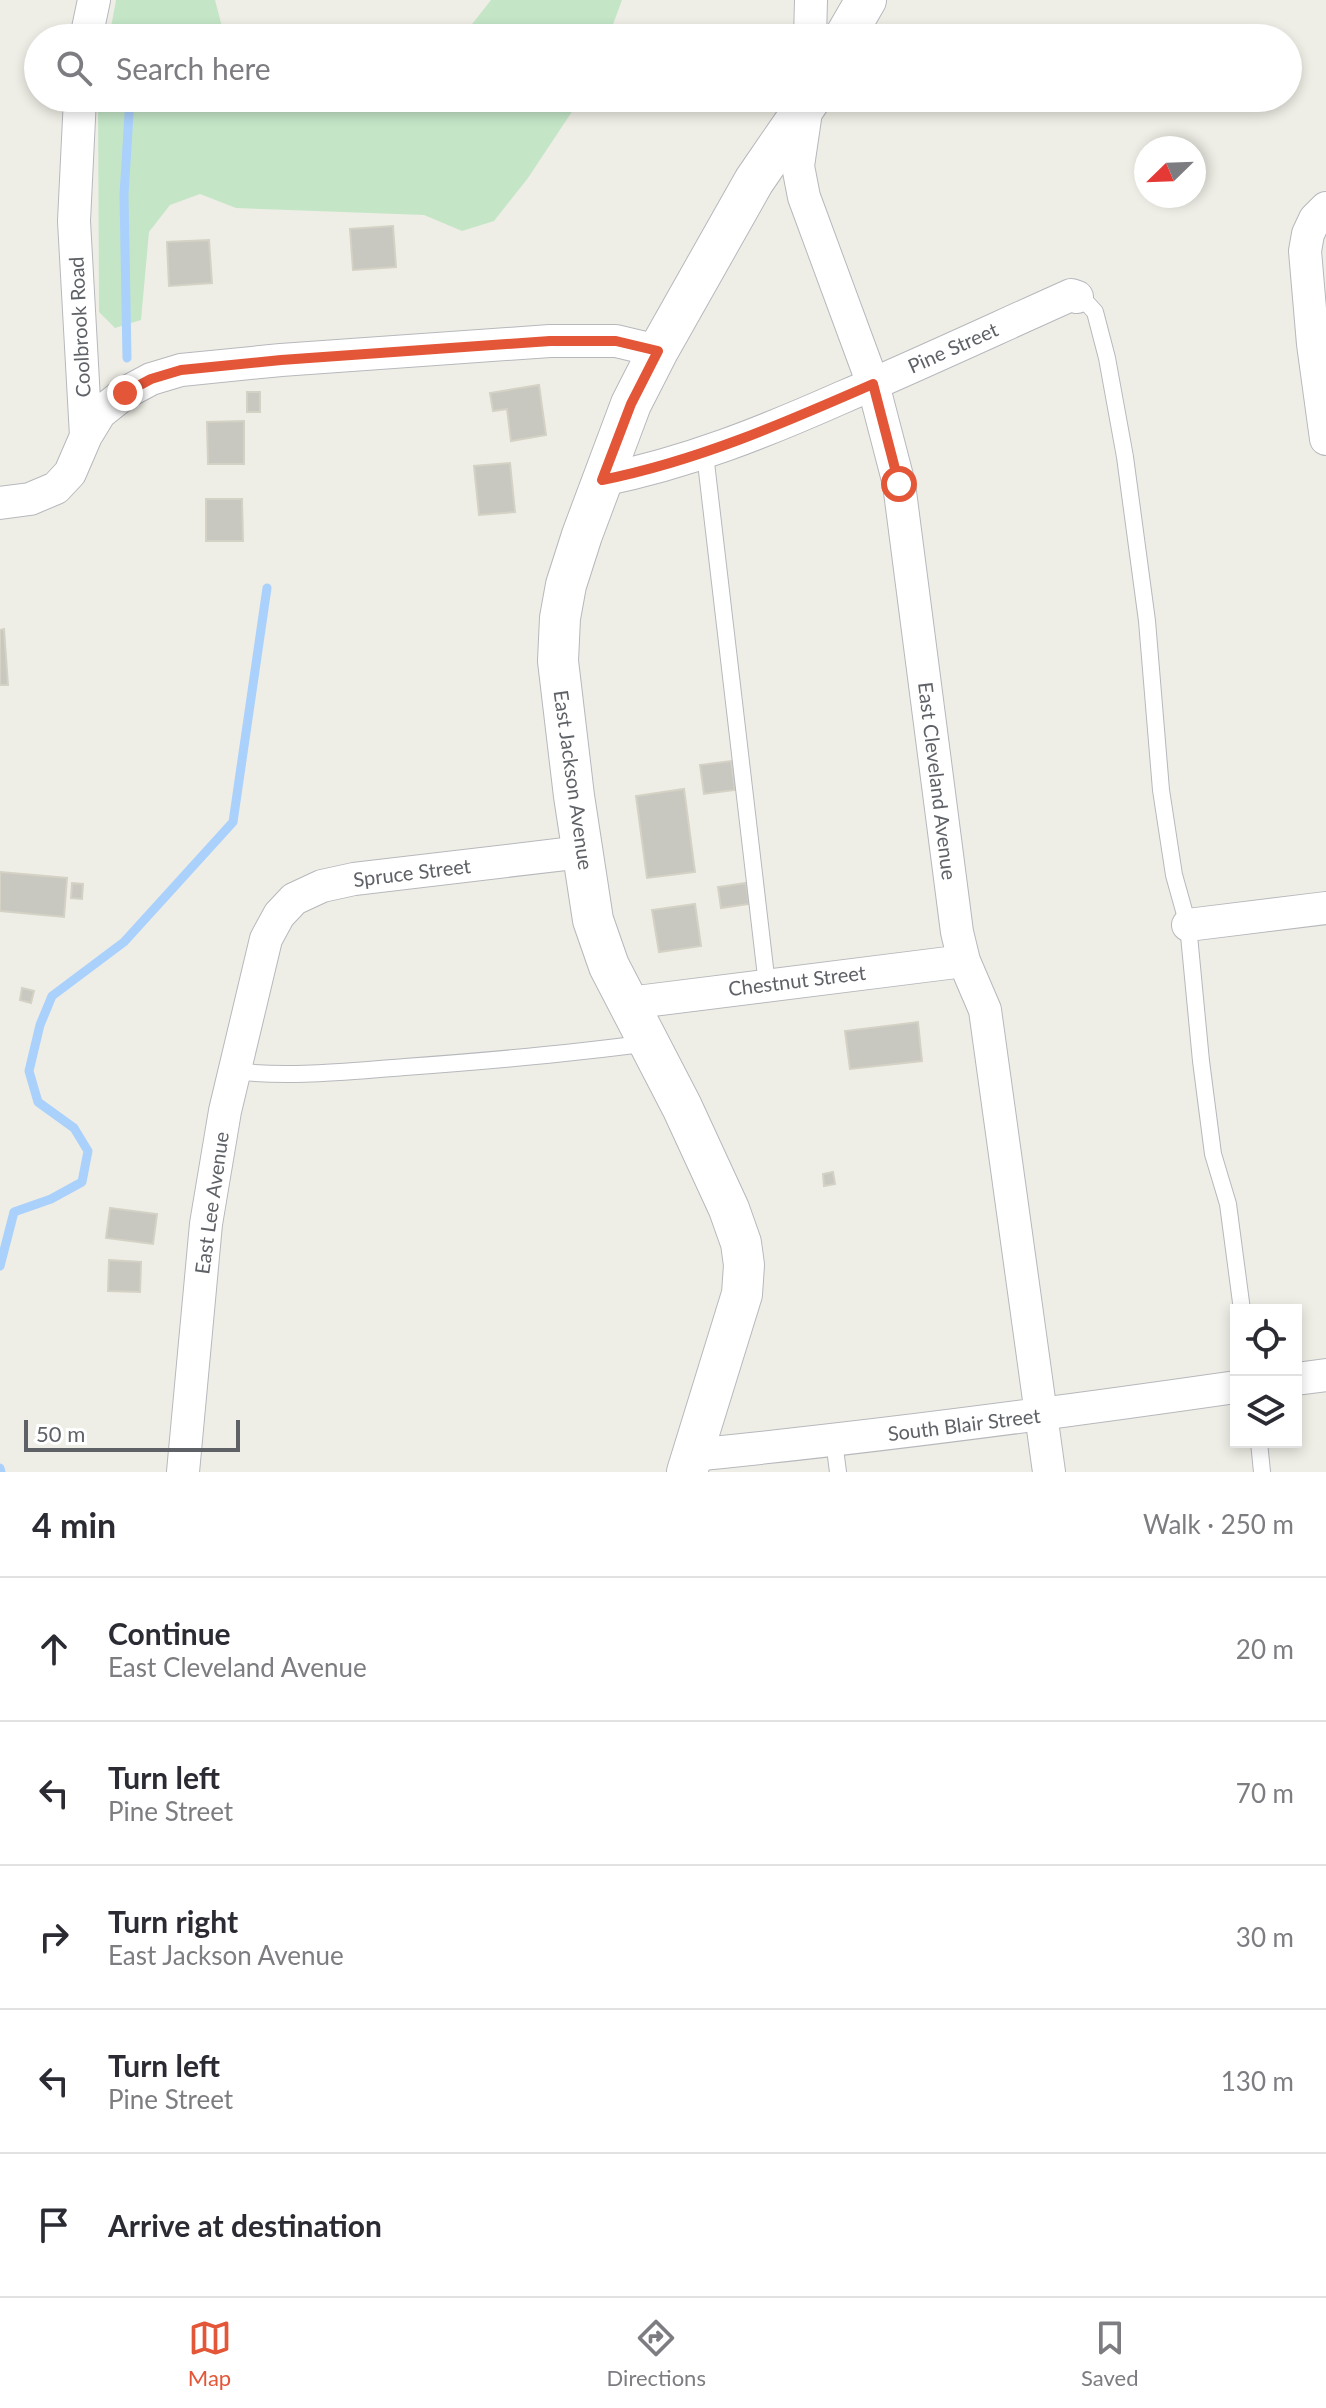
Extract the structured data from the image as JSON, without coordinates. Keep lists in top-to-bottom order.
{
  "streets": {
    "street": [
      "Coolbrook Road",
      "Pine Street",
      "East Jackson Avenue",
      "East Cleveland Avenue",
      "Spruce Street",
      "Chestnut Street",
      "East Lee Avenue",
      "South Blair Street"
    ]
  },
  "crossings": [
    ["Pine Street", "East Jackson Avenue"],
    ["Pine Street", "East Cleveland Avenue"],
    ["East Jackson Avenue", "Spruce Street"],
    ["East Jackson Avenue", "Chestnut Street"],
    ["East Jackson Avenue", "South Blair Street"],
    ["East Cleveland Avenue", "Chestnut Street"],
    ["East Cleveland Avenue", "South Blair Street"],
    ["Spruce Street", "East Lee Avenue"]
  ],
  "scale_bar": "50 m",
  "north": "bottom left",
  "page": {
    "search": "Search here",
    "scale": "50 m",
    "heading": ["4 min", "Walk · 250 m"],
    "list": [
      ["Continue", "East Cleveland Avenue", "20 m"],
      ["Turn left", "Pine Street", "70 m"],
      ["Turn right", "East Jackson Avenue", "30 m"],
      ["Turn left", "Pine Street", "130 m"],
      "Arrive at destination"
    ],
    "nav": ["Map", "Directions", "Saved"]
  }
}
